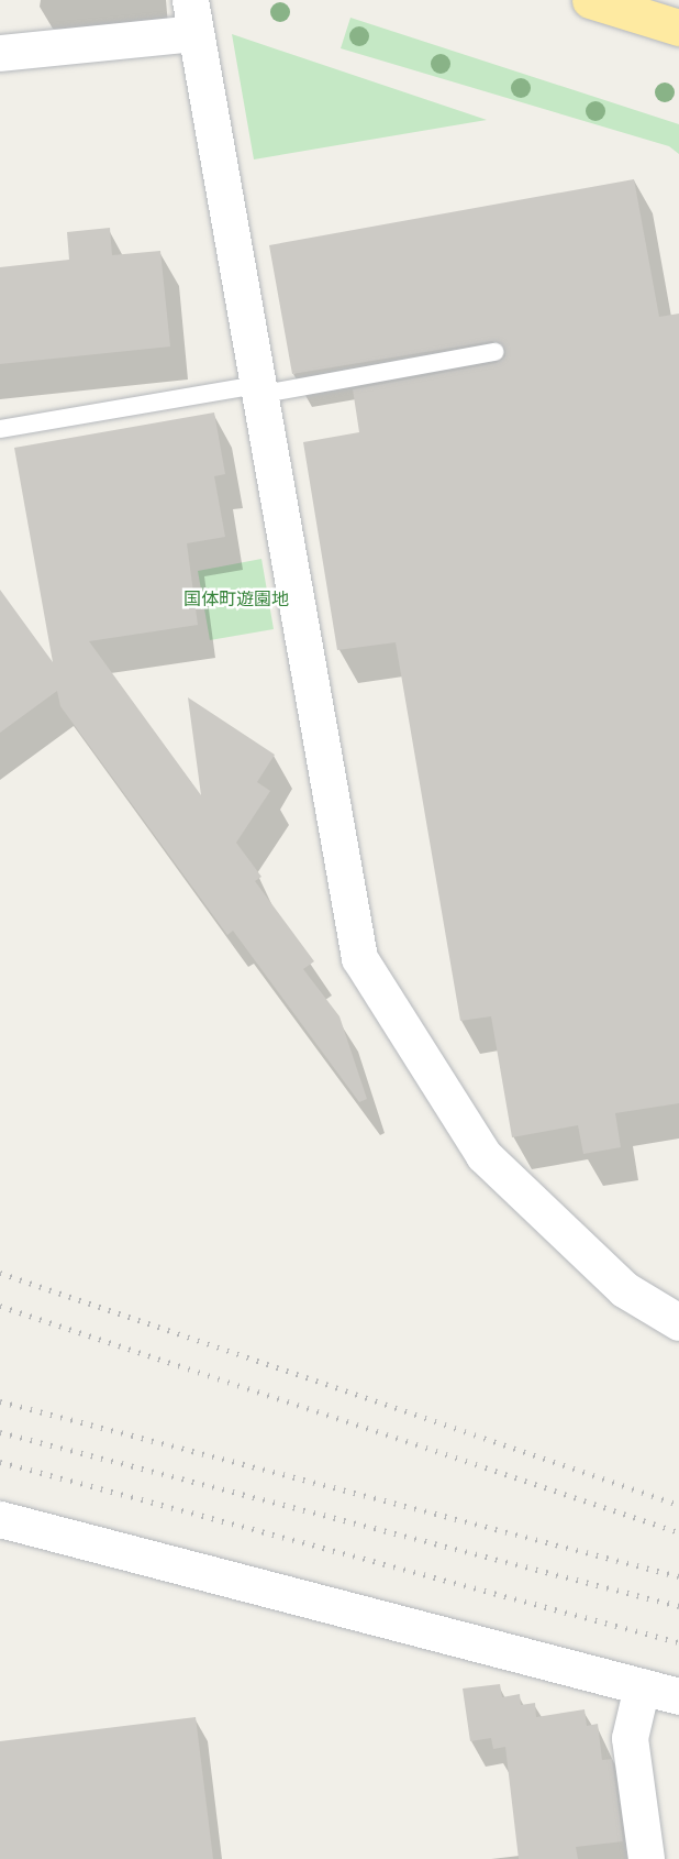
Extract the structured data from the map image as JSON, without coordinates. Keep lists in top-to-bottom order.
{
  "parks": ["国体町遊園地"]
}
